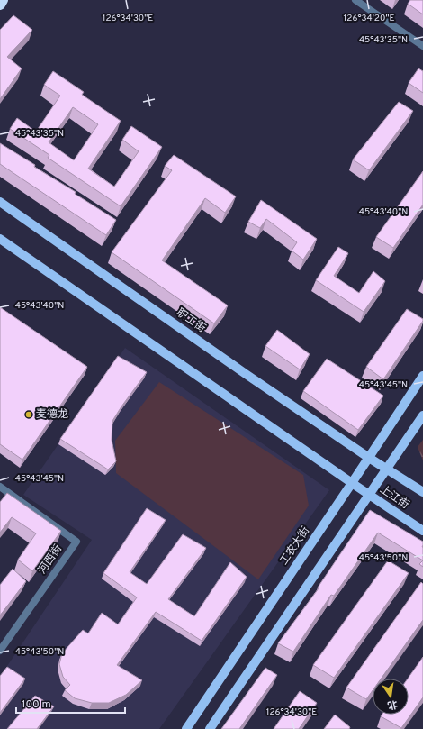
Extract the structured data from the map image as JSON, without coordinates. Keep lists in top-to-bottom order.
{
  "streets": {
    "main road": ["职工街", "上江街", "工农大街"],
    "street": ["河西街"]
  },
  "crossings": [
    ["职工街", "上江街"],
    ["职工街", "工农大街"],
    ["上江街", "工农大街"]
  ],
  "places": ["麦德龙"],
  "scale_bar": "100 m",
  "north": "bottom",
  "coordinates": [
    "126°34'30\"E",
    "126°34'20\"E",
    "45°43'35\"N",
    "45°43'40\"N",
    "45°43'45\"N",
    "45°43'50\"N"
  ]
}
